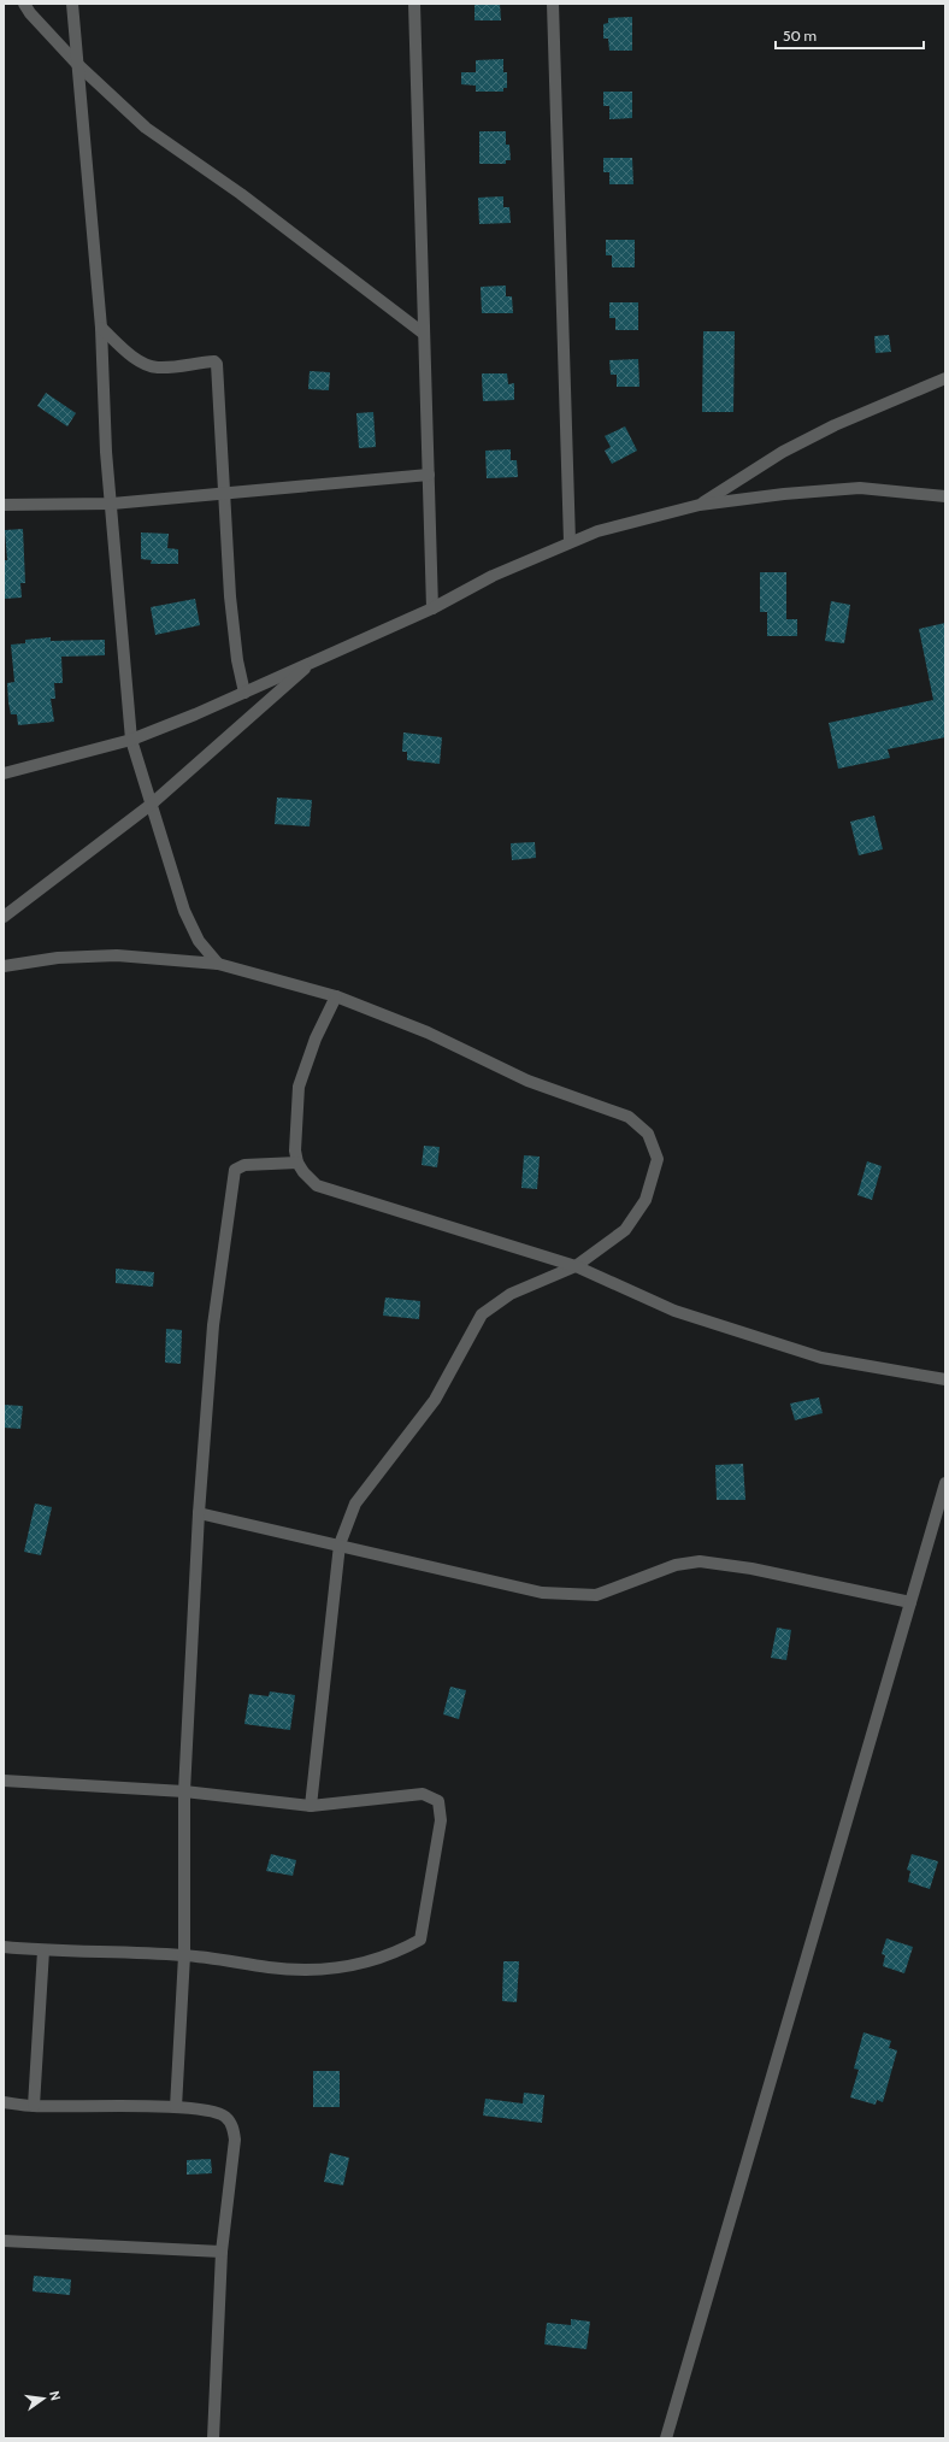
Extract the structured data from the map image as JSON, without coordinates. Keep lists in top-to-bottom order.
{
  "scale_bar": "50 m",
  "north": "right"
}
